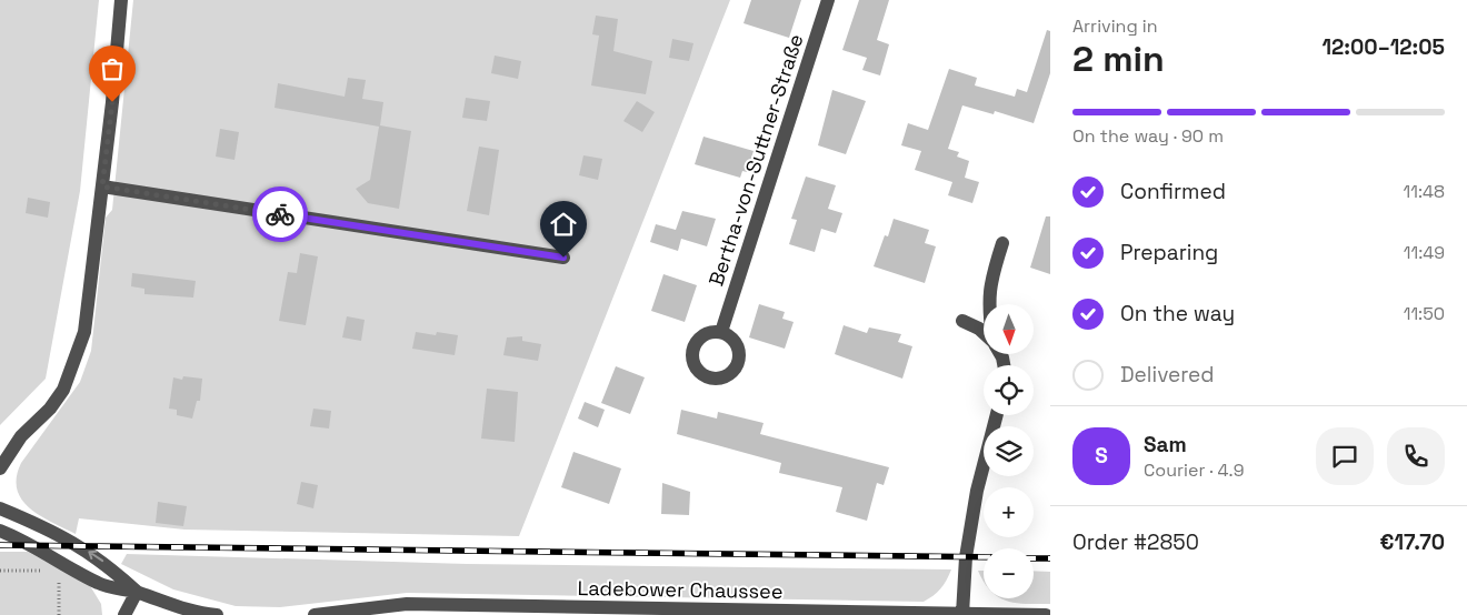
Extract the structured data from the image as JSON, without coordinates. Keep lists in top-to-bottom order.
{
  "streets": {
    "street": ["Bertha-von-Suttner-Straße", "Ladebower Chaussee"]
  },
  "north": "bottom",
  "page": {
    "heading": ["2 min", "Arriving in", "12:00–12:05"],
    "panel": [
      "Sam",
      "Courier · 4.9",
      "Order #2850",
      "€17.70"
    ],
    "bar": "On the way · 90 m",
    "list": [
      ["Confirmed", "11:48"],
      ["Preparing", "11:49"],
      ["On the way", "11:50"],
      "Delivered"
    ],
    "map_buttons": ["+", "−"],
    "round": "S"
  }
}
